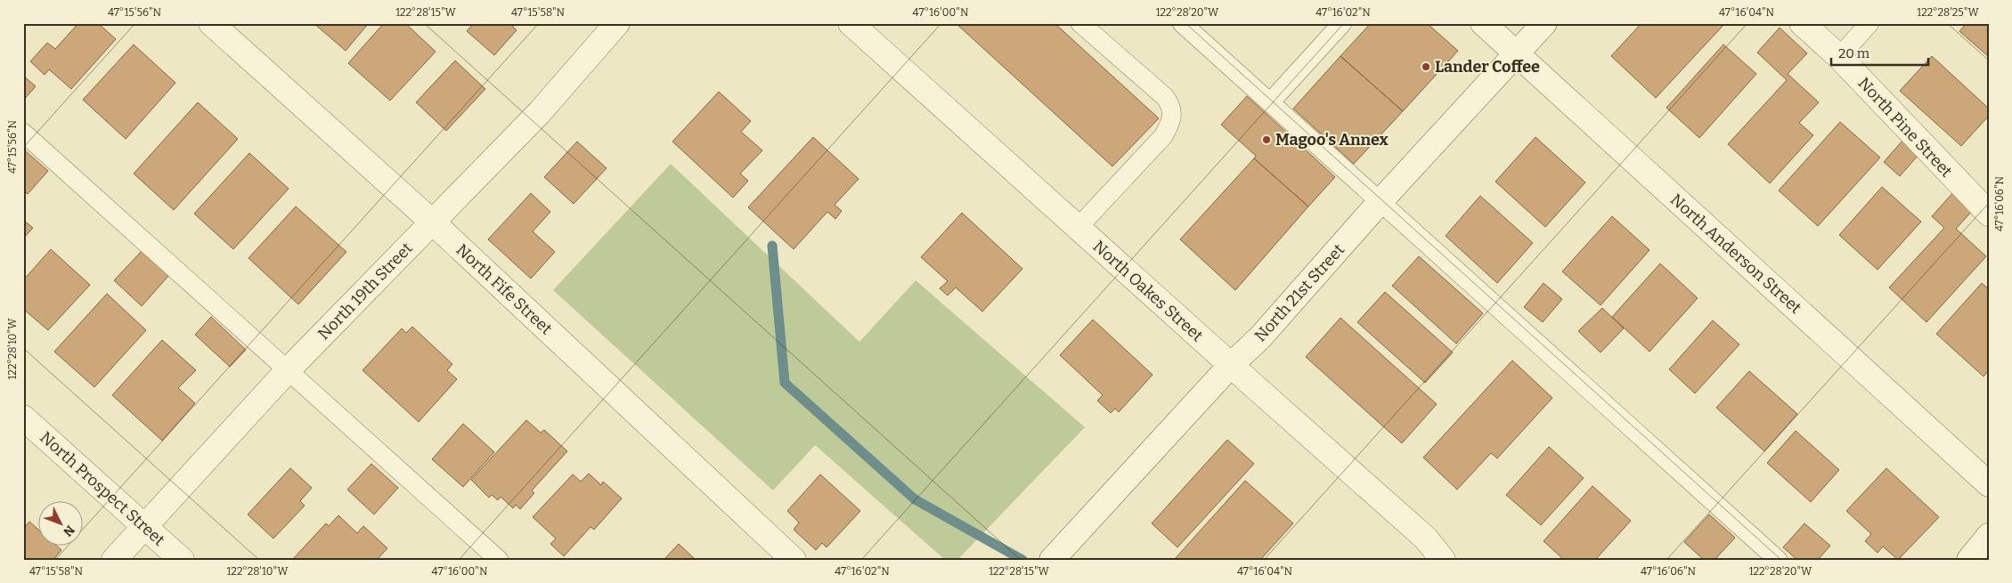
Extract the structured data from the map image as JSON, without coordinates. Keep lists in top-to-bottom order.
{
  "streets": {
    "street": [
      "North Pine Street",
      "North Anderson Street",
      "North Fife Street",
      "North 19th Street",
      "North Oakes Street",
      "North 21st Street",
      "North Prospect Street"
    ]
  },
  "crossings": [
    ["North Anderson Street", "North 21st Street"],
    ["North Fife Street", "North 19th Street"],
    ["North 19th Street", "North Prospect Street"],
    ["North Oakes Street", "North 21st Street"]
  ],
  "places": ["Lander Coffee", "Magoo's Annex"],
  "scale_bar": "20 m",
  "north": "bottom right",
  "coordinates": [
    "47°15'56\"N",
    "122°28'15\"W",
    "47°15'58\"N",
    "47°16'00\"N",
    "122°28'20\"W",
    "47°16'02\"N",
    "47°16'04\"N",
    "122°28'25\"W",
    "47°16'06\"N",
    "122°28'10\"W"
  ]
}
